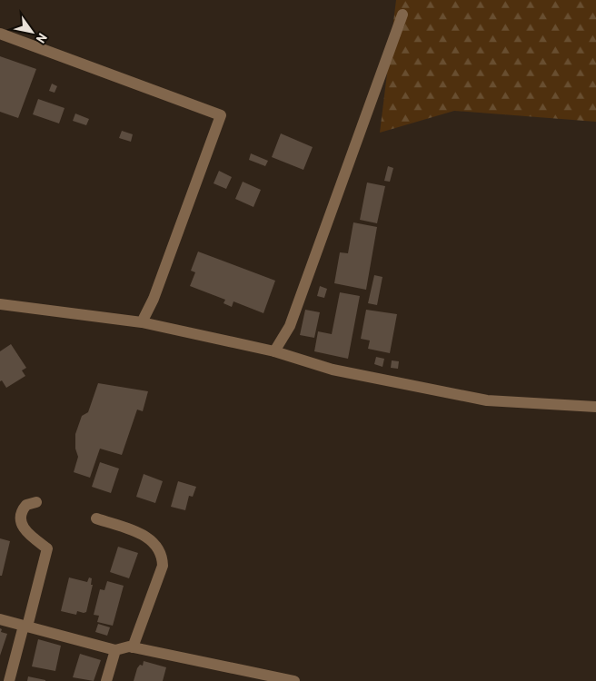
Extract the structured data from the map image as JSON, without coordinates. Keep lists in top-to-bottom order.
{
  "north": "bottom right"
}
